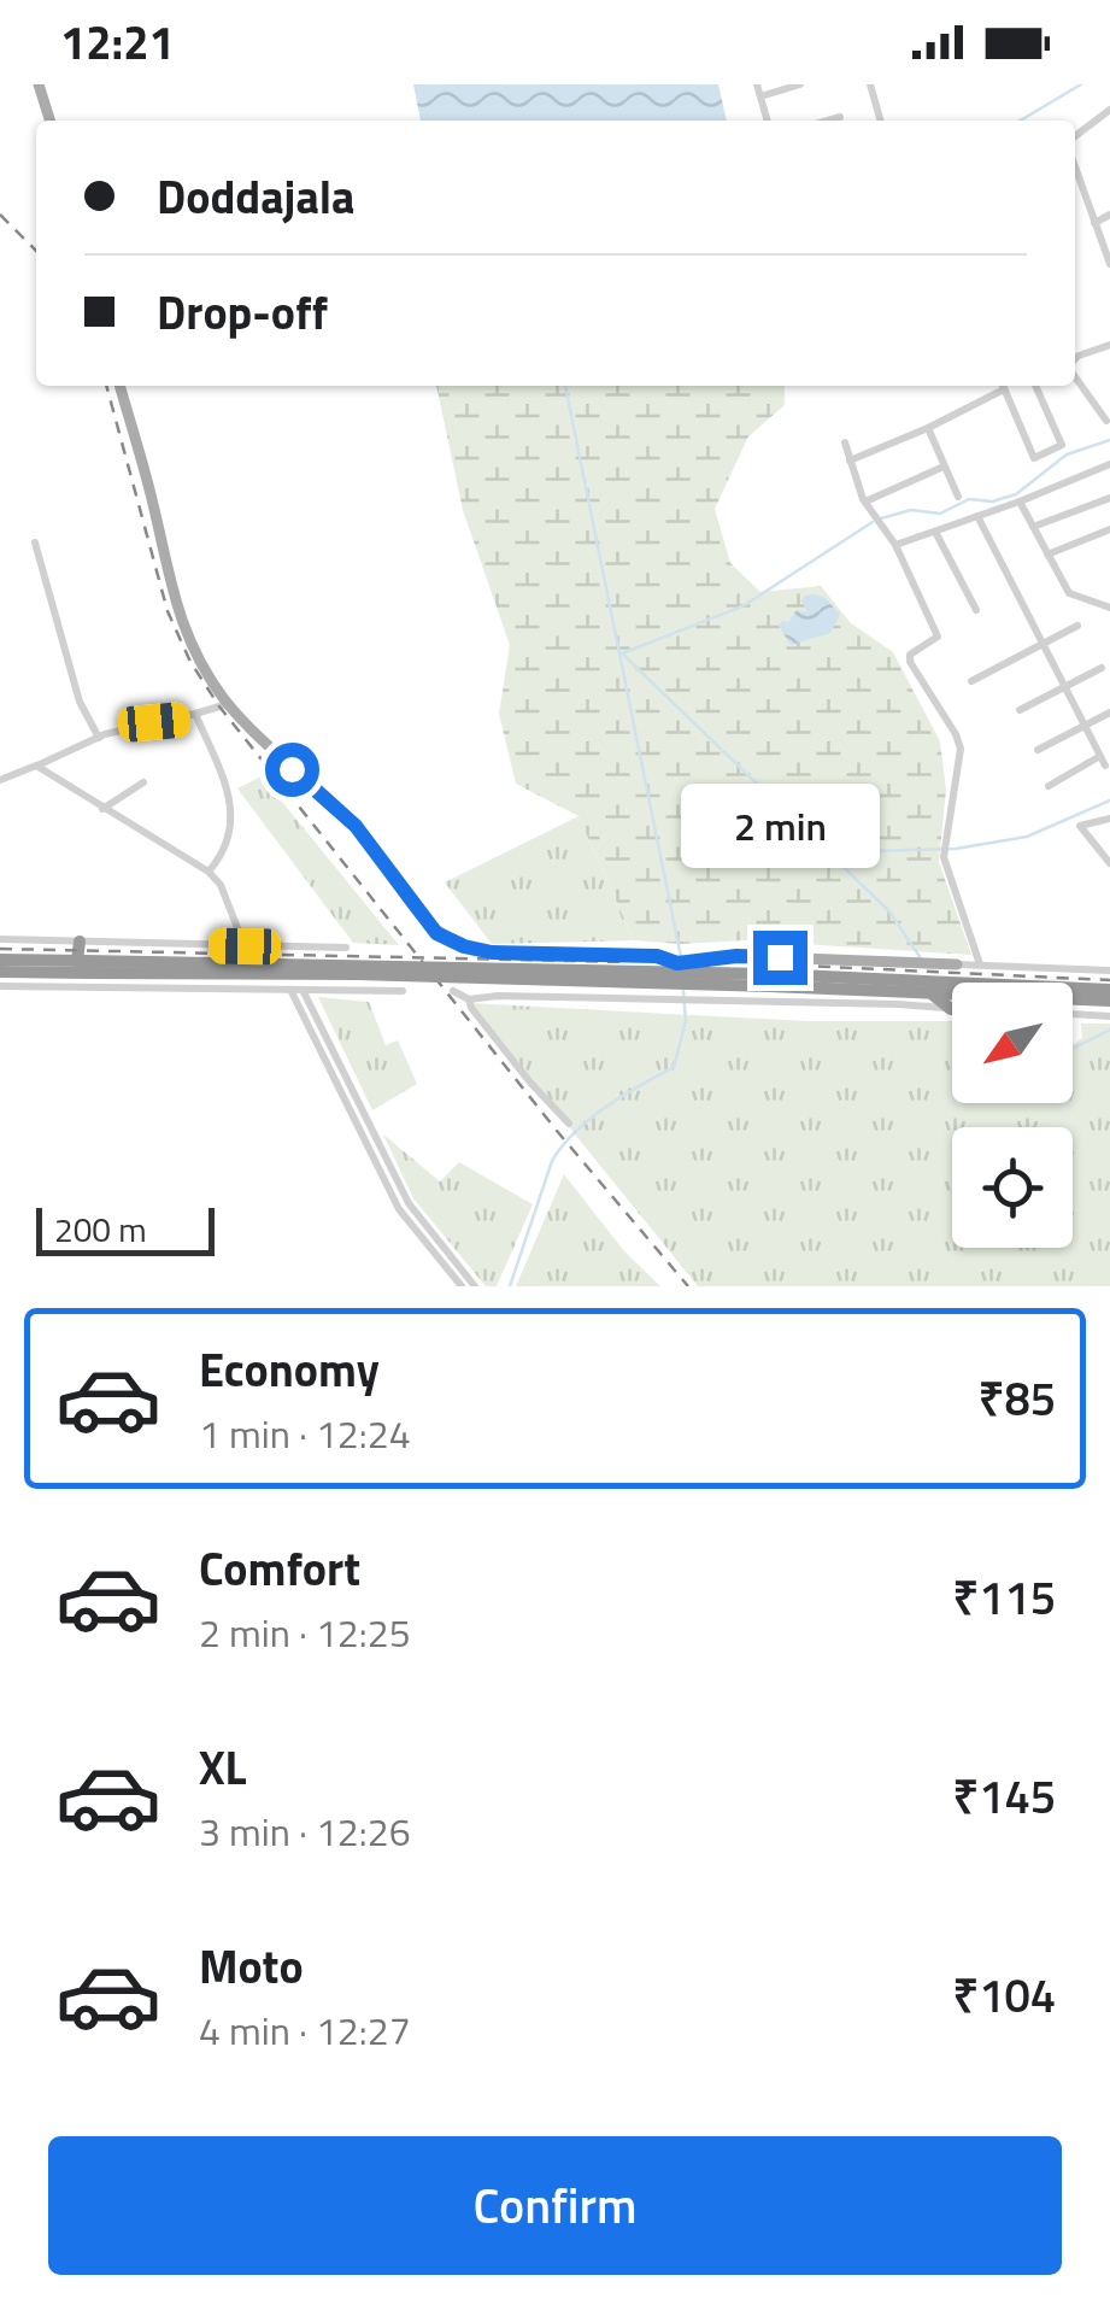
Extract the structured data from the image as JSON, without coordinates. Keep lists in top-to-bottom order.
{
  "scale_bar": "200 m",
  "north": "bottom left",
  "page": {
    "status": "12:21",
    "banner": ["Doddajala", "Drop-off"],
    "bubble": "2 min",
    "scale": "200 m",
    "list": [
      {
        "name": "Economy",
        "note": "1 min · 12:24",
        "value": "₹85"
      },
      {
        "name": "Comfort",
        "note": "2 min · 12:25",
        "value": "₹115"
      },
      {
        "name": "XL",
        "note": "3 min · 12:26",
        "value": "₹145"
      },
      {
        "name": "Moto",
        "note": "4 min · 12:27",
        "value": "₹104"
      }
    ],
    "buttons": "Confirm"
  }
}
